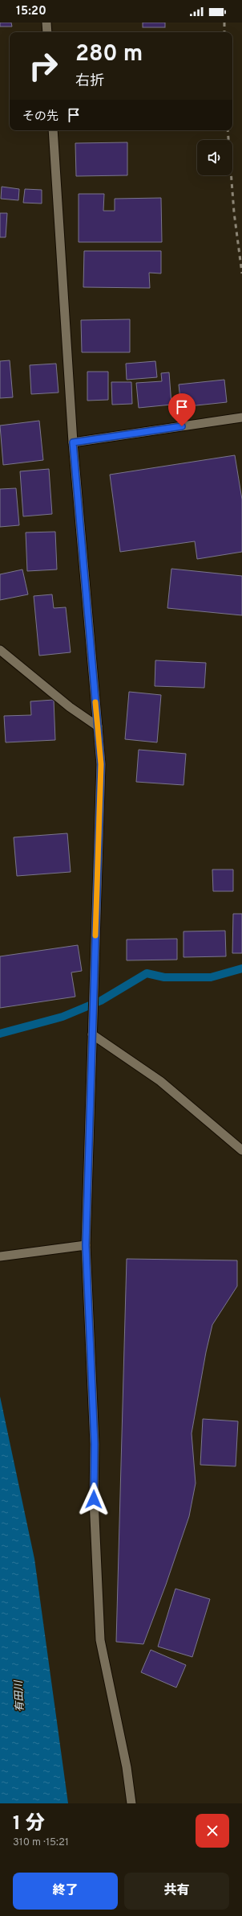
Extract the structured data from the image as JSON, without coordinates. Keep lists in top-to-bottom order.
{
  "water": ["有田川"],
  "page": {
    "status": "15:20",
    "turn": ["280 m", "右折"],
    "then": "その先",
    "heading": ["1 分", "310 m · 15:21"],
    "buttons": ["終了", "共有"]
  }
}
